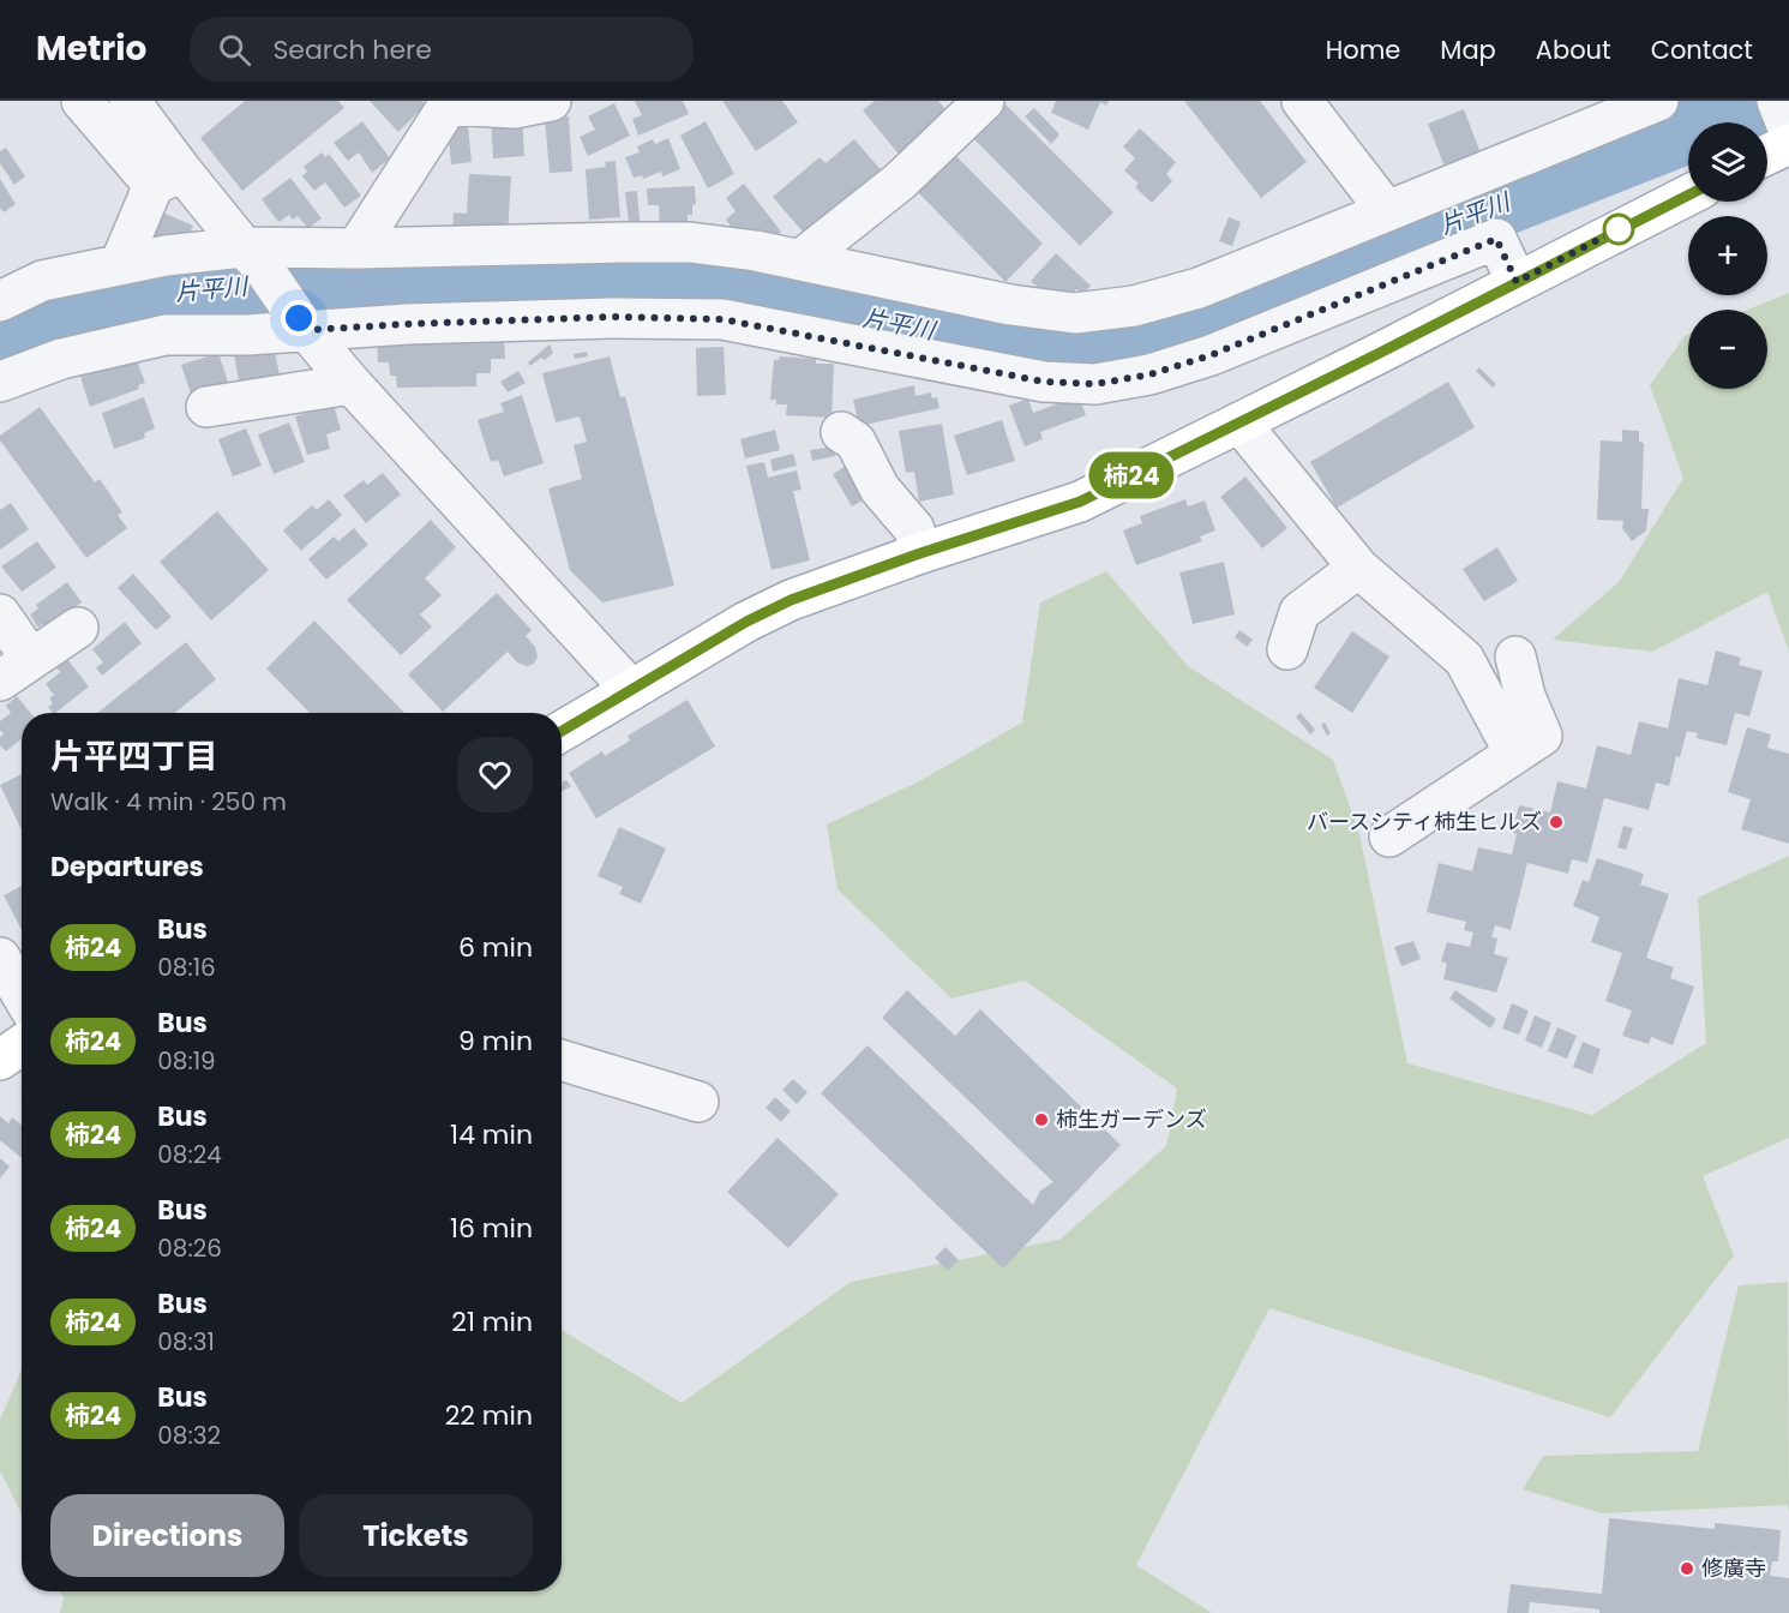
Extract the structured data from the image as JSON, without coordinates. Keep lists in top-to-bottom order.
{
  "water": ["片平川"],
  "places": ["バースシティ柿生ヒルズ", "柿生ガーデンズ", "修廣寺"],
  "lines": ["bus line 柿24"],
  "page": {
    "header": "Metrio",
    "search": "Search here",
    "nav": [
      "Home",
      "Map",
      "About",
      "Contact"
    ],
    "on_map": "柿24",
    "map_buttons": ["+", "−"],
    "heading": [
      ["片平四丁目", "Walk · 4 min · 250 m"],
      "Departures"
    ],
    "list": [
      {
        "mark": "柿24",
        "name": "Bus",
        "note": "08:16",
        "value": "6 min"
      },
      {
        "mark": "柿24",
        "name": "Bus",
        "note": "08:19",
        "value": "9 min"
      },
      {
        "mark": "柿24",
        "name": "Bus",
        "note": "08:24",
        "value": "14 min"
      },
      {
        "mark": "柿24",
        "name": "Bus",
        "note": "08:26",
        "value": "16 min"
      },
      {
        "mark": "柿24",
        "name": "Bus",
        "note": "08:31",
        "value": "21 min"
      },
      {
        "mark": "柿24",
        "name": "Bus",
        "note": "08:32",
        "value": "22 min"
      }
    ],
    "buttons": ["Directions", "Tickets"]
  }
}
